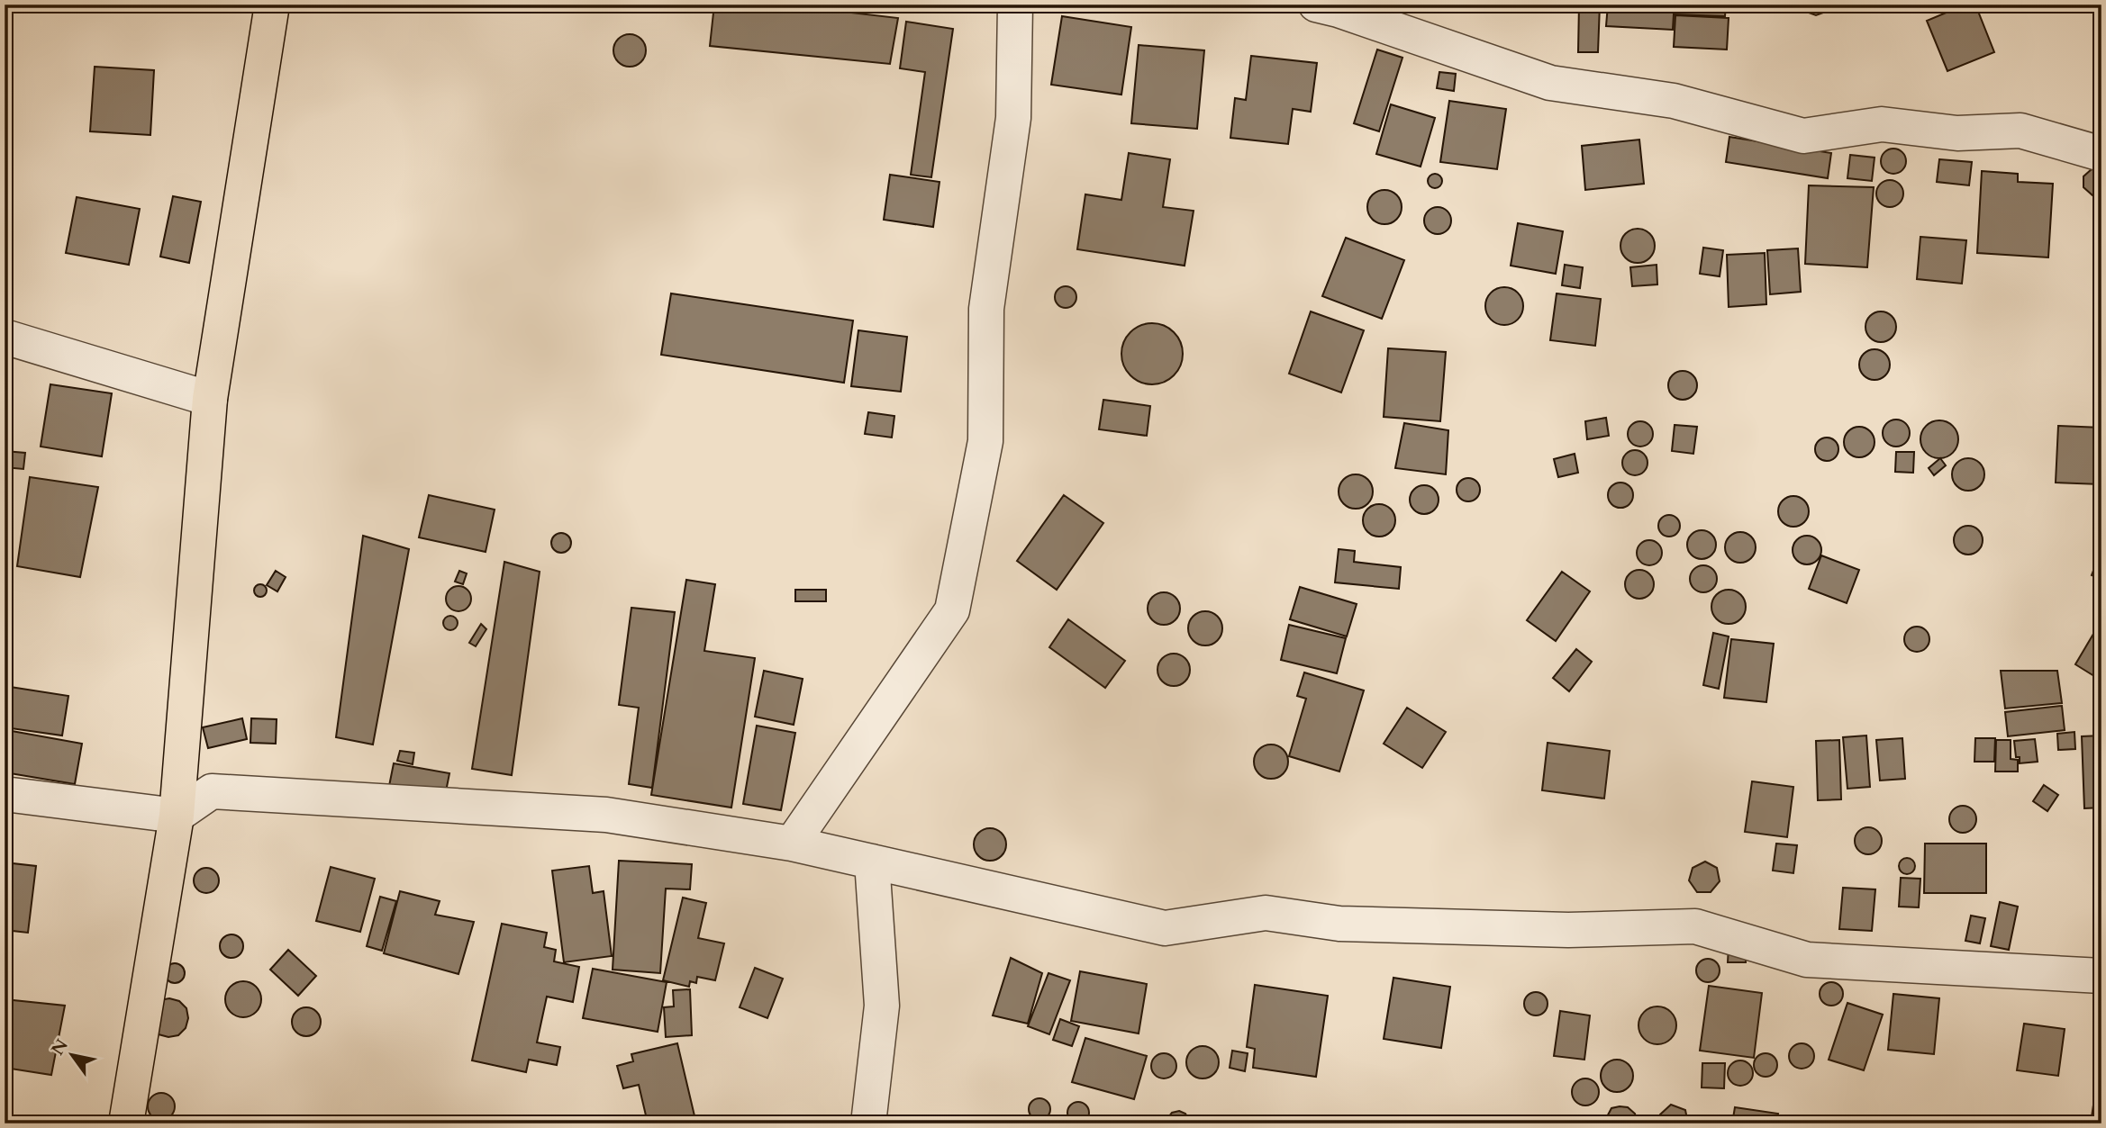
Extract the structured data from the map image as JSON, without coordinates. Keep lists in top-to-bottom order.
{
  "north": "top left"
}
